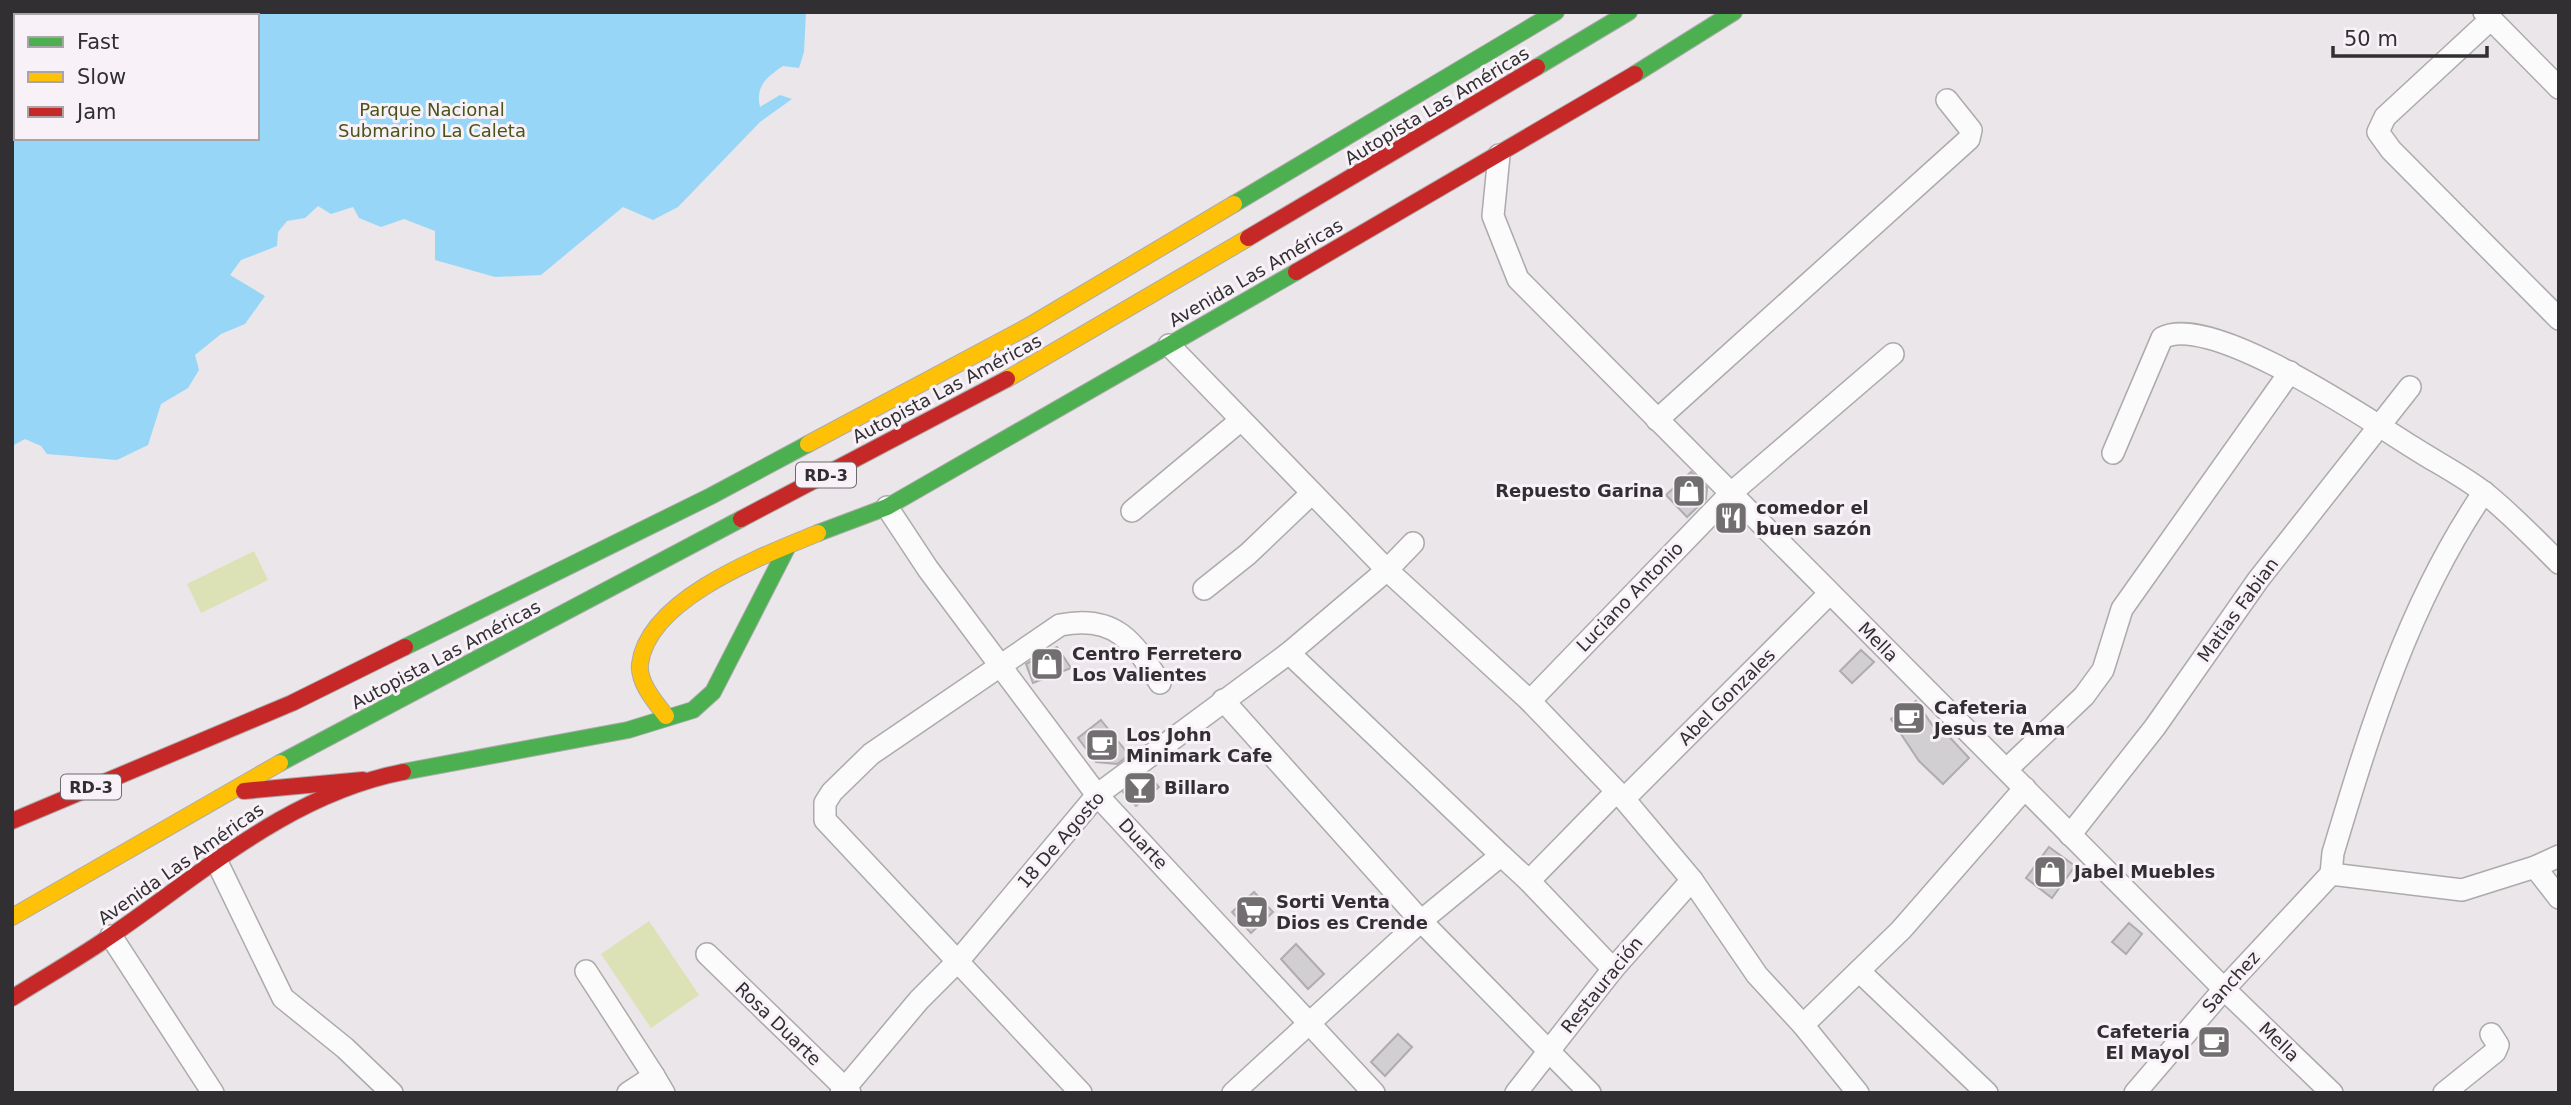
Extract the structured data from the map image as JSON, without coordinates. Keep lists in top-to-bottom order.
{
  "streets": {
    "main road": ["Autopista Las Américas", "Avenida Las Américas", "RD-3"],
    "street": [
      "Luciano Antonio",
      "Matias Fabian",
      "Mella",
      "Abel Gonzales",
      "18 De Agosto",
      "Duarte",
      "Sanchez",
      "Restauración",
      "Rosa Duarte"
    ]
  },
  "crossings": [
    ["Avenida Las Américas", "Mella"],
    ["Avenida Las Américas", "Duarte"],
    ["Luciano Antonio", "Mella"],
    ["Matias Fabian", "Mella"],
    ["Mella", "Abel Gonzales"],
    ["Mella", "Sanchez"],
    ["18 De Agosto", "Duarte"],
    ["18 De Agosto", "Rosa Duarte"]
  ],
  "parks": ["Parque Nacional Submarino La Caleta"],
  "places": {
    "shop": ["Repuesto Garina", "Centro Ferretero Los Valientes", "Jabel Muebles"],
    "restaurant": ["comedor el buen sazón"],
    "cafe": ["Cafeteria Jesus te Ama", "Los John Minimark Cafe", "Cafeteria El Mayol"],
    "bar": ["Billaro"],
    "supermarket": ["Sorti Venta Dios es Crende"]
  },
  "legend": ["Fast", "Slow", "Jam"],
  "scale_bar": "50 m"
}
